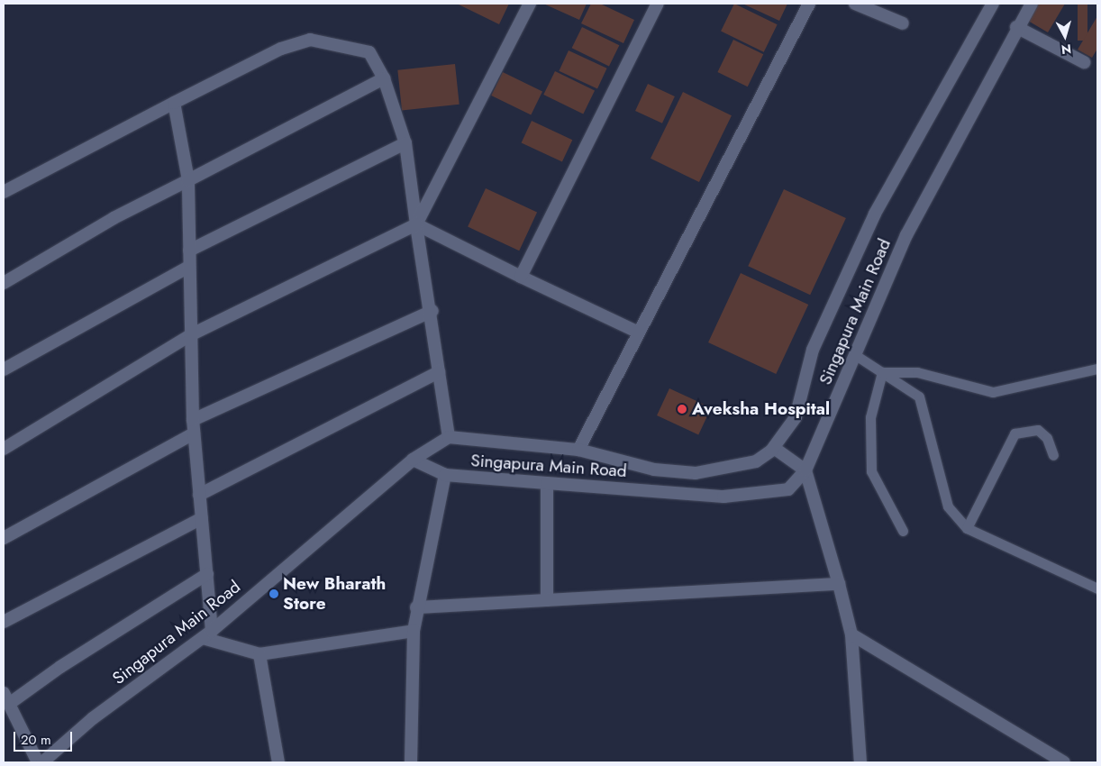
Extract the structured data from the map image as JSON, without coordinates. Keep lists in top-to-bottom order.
{
  "streets": {
    "street": ["Singapura Main Road"]
  },
  "places": ["Aveksha Hospital", "New Bharath Store"],
  "scale_bar": "20 m",
  "north": "bottom"
}
